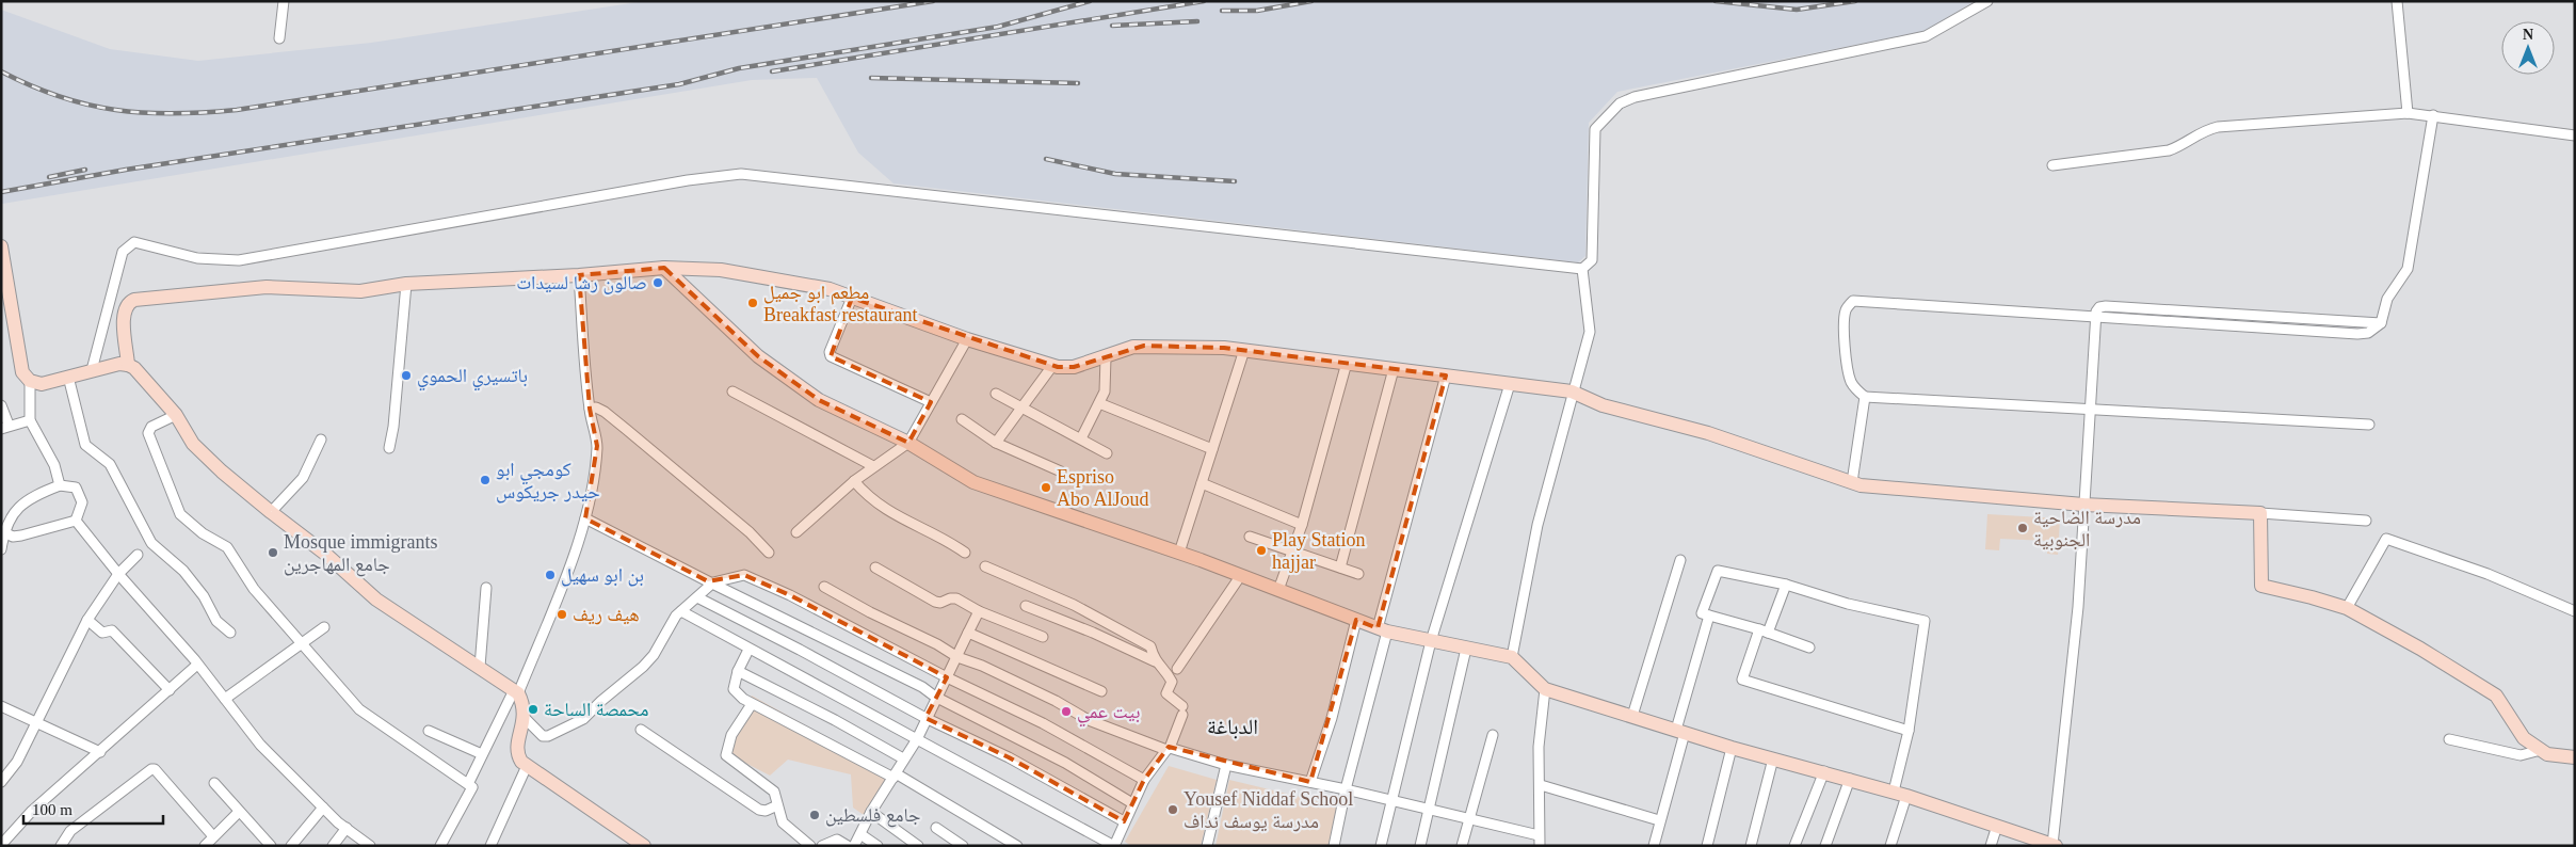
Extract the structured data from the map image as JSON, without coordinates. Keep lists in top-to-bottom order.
{
  "districts": ["الدباغة"],
  "places": [
    "صالون رشا لسيدات",
    "مطعم ابو جميل Breakfast restaurant",
    "باتسيري الحموي",
    "كومجي ابو حيدر جريكوس",
    "Espriso Abo AlJoud",
    "مدرسة الضاحية الجنوبية",
    "Play Station hajjar",
    "Mosque immigrants جامع المهاجرين",
    "بن ابو سهيل",
    "هيف ريف",
    "محمصة الساحة",
    "بيت عمي",
    "Yousef Niddaf School مدرسة يوسف نداف",
    "جامع فلسطين"
  ],
  "scale_bar": "100 m",
  "north": "top"
}
